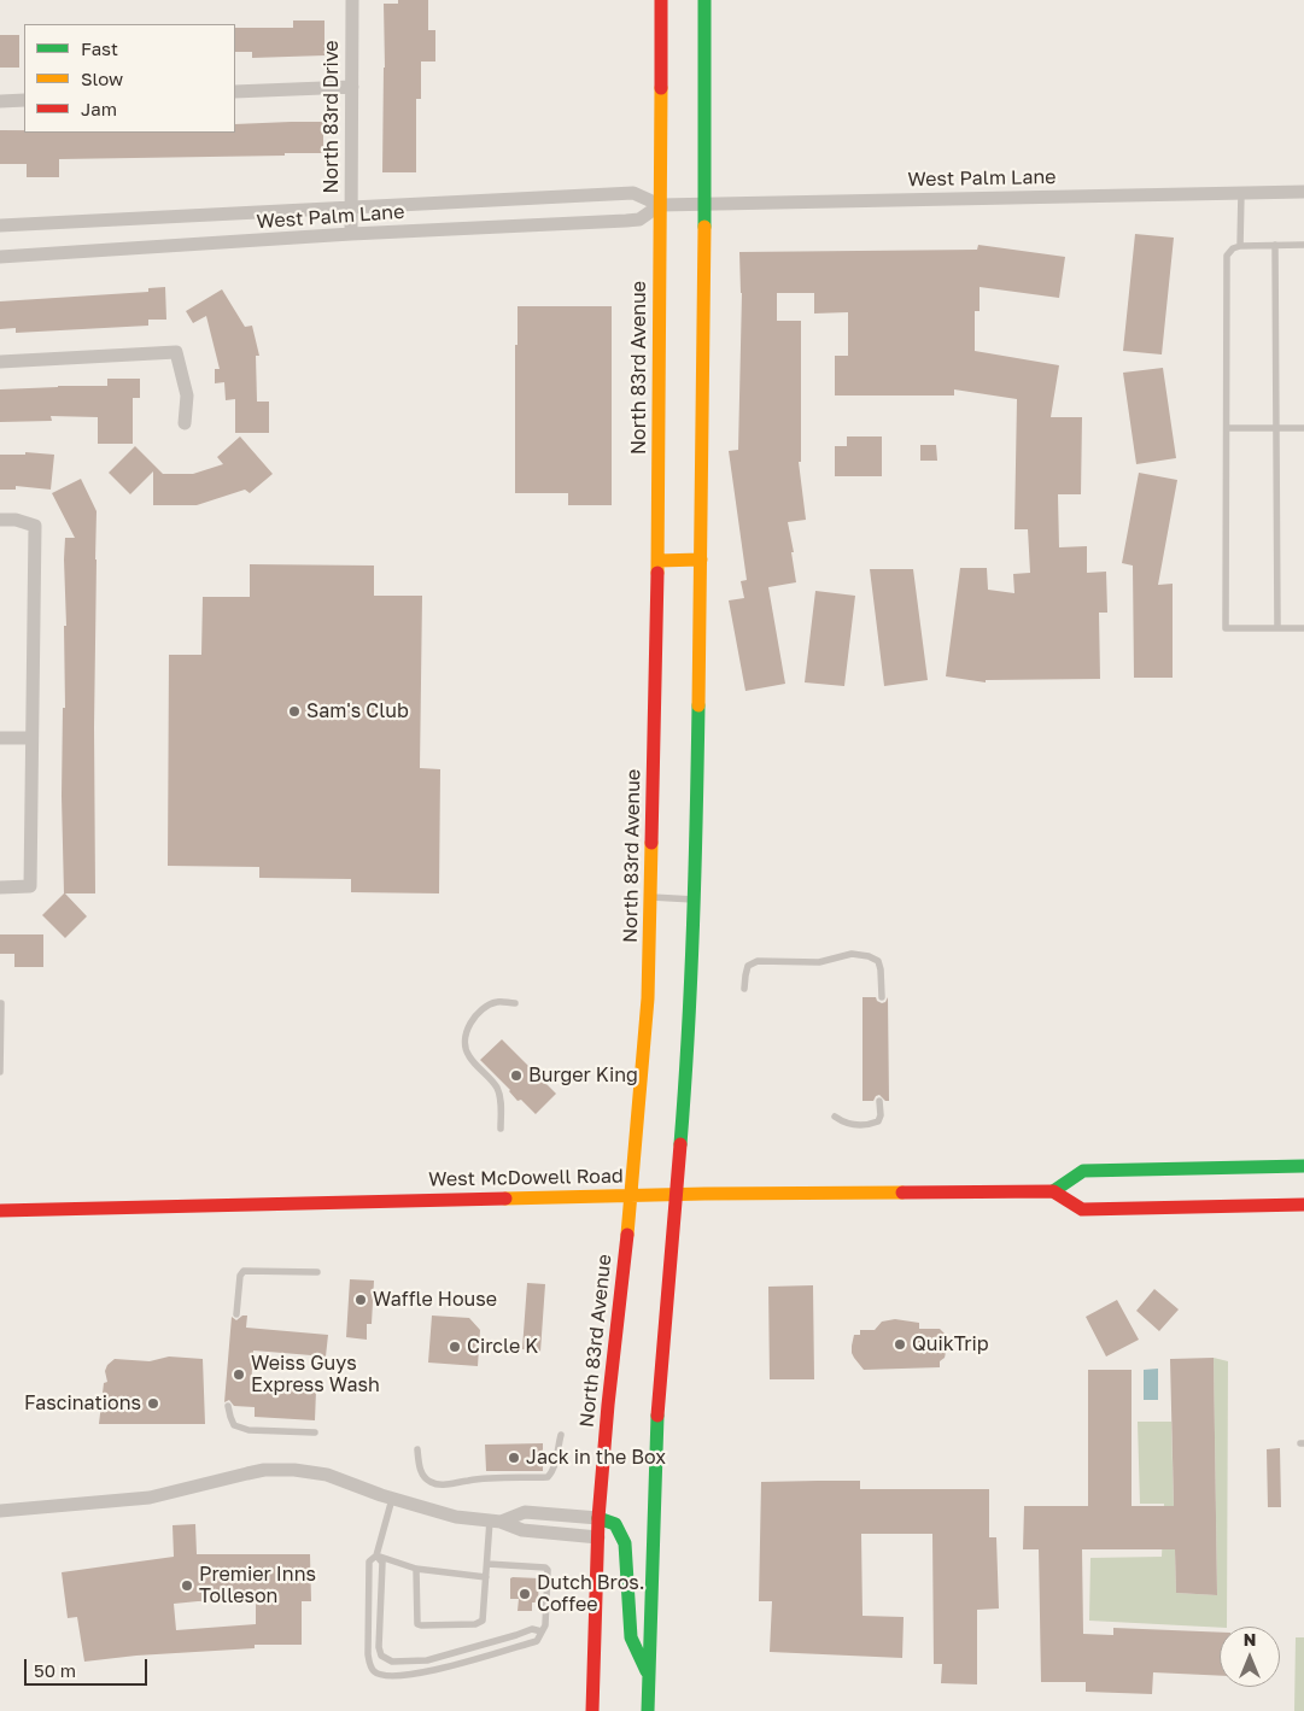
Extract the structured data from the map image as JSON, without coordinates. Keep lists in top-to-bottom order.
{
  "streets": {
    "main road": ["North 83rd Avenue", "West McDowell Road"],
    "street": ["North 83rd Drive", "West Palm Lane"]
  },
  "crossings": [
    ["North 83rd Drive", "West Palm Lane"],
    ["West Palm Lane", "North 83rd Avenue"],
    ["North 83rd Avenue", "West McDowell Road"]
  ],
  "places": [
    "Sam's Club",
    "Burger King",
    "Waffle House",
    "QuikTrip",
    "Circle K",
    "Weiss Guys Express Wash",
    "Fascinations",
    "Jack in the Box",
    "Premier Inns Tolleson",
    "Dutch Bros. Coffee"
  ],
  "legend": ["Fast", "Slow", "Jam"],
  "scale_bar": "50 m",
  "north": "top"
}
